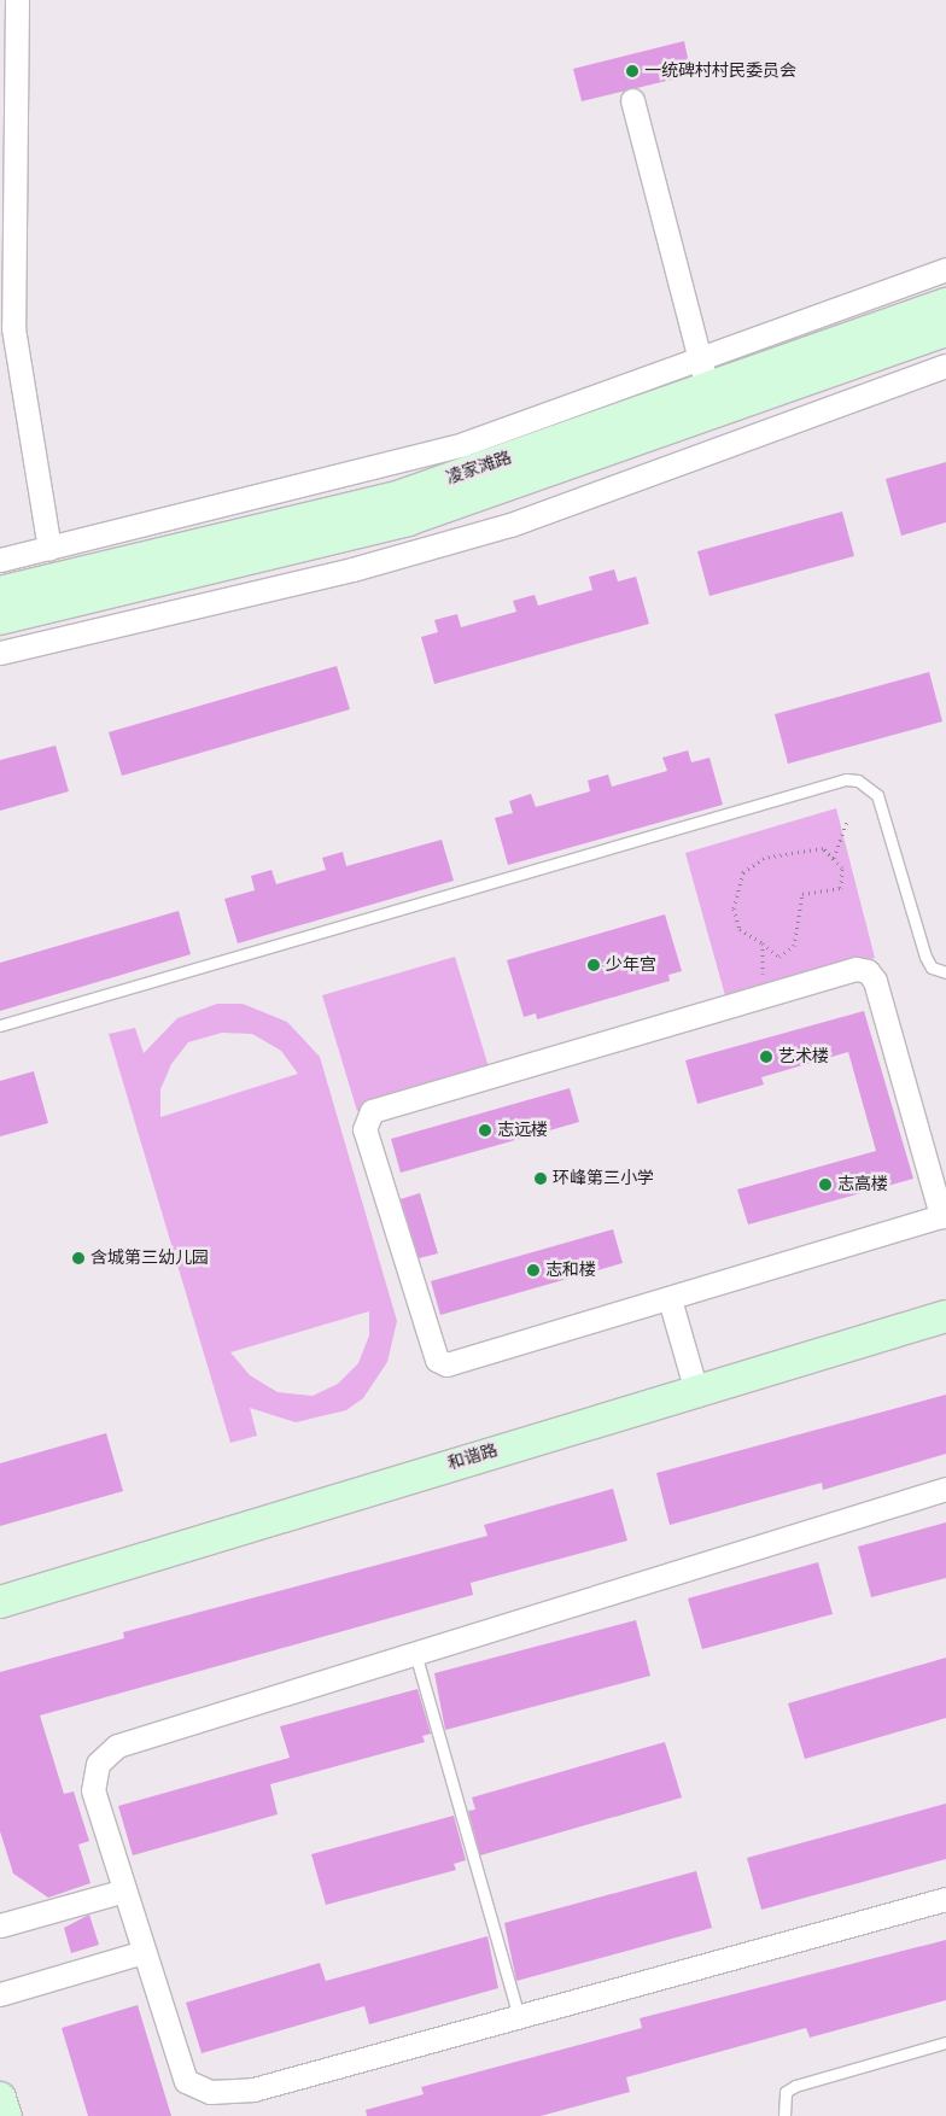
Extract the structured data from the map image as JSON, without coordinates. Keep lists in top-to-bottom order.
{
  "streets": {
    "main road": ["凌家滩路", "和谐路"]
  },
  "places": [
    "一统碑村村民委员会",
    "少年宫",
    "艺术楼",
    "志远楼",
    "环峰第三小学",
    "志高楼",
    "含城第三幼儿园",
    "志和楼"
  ]
}
